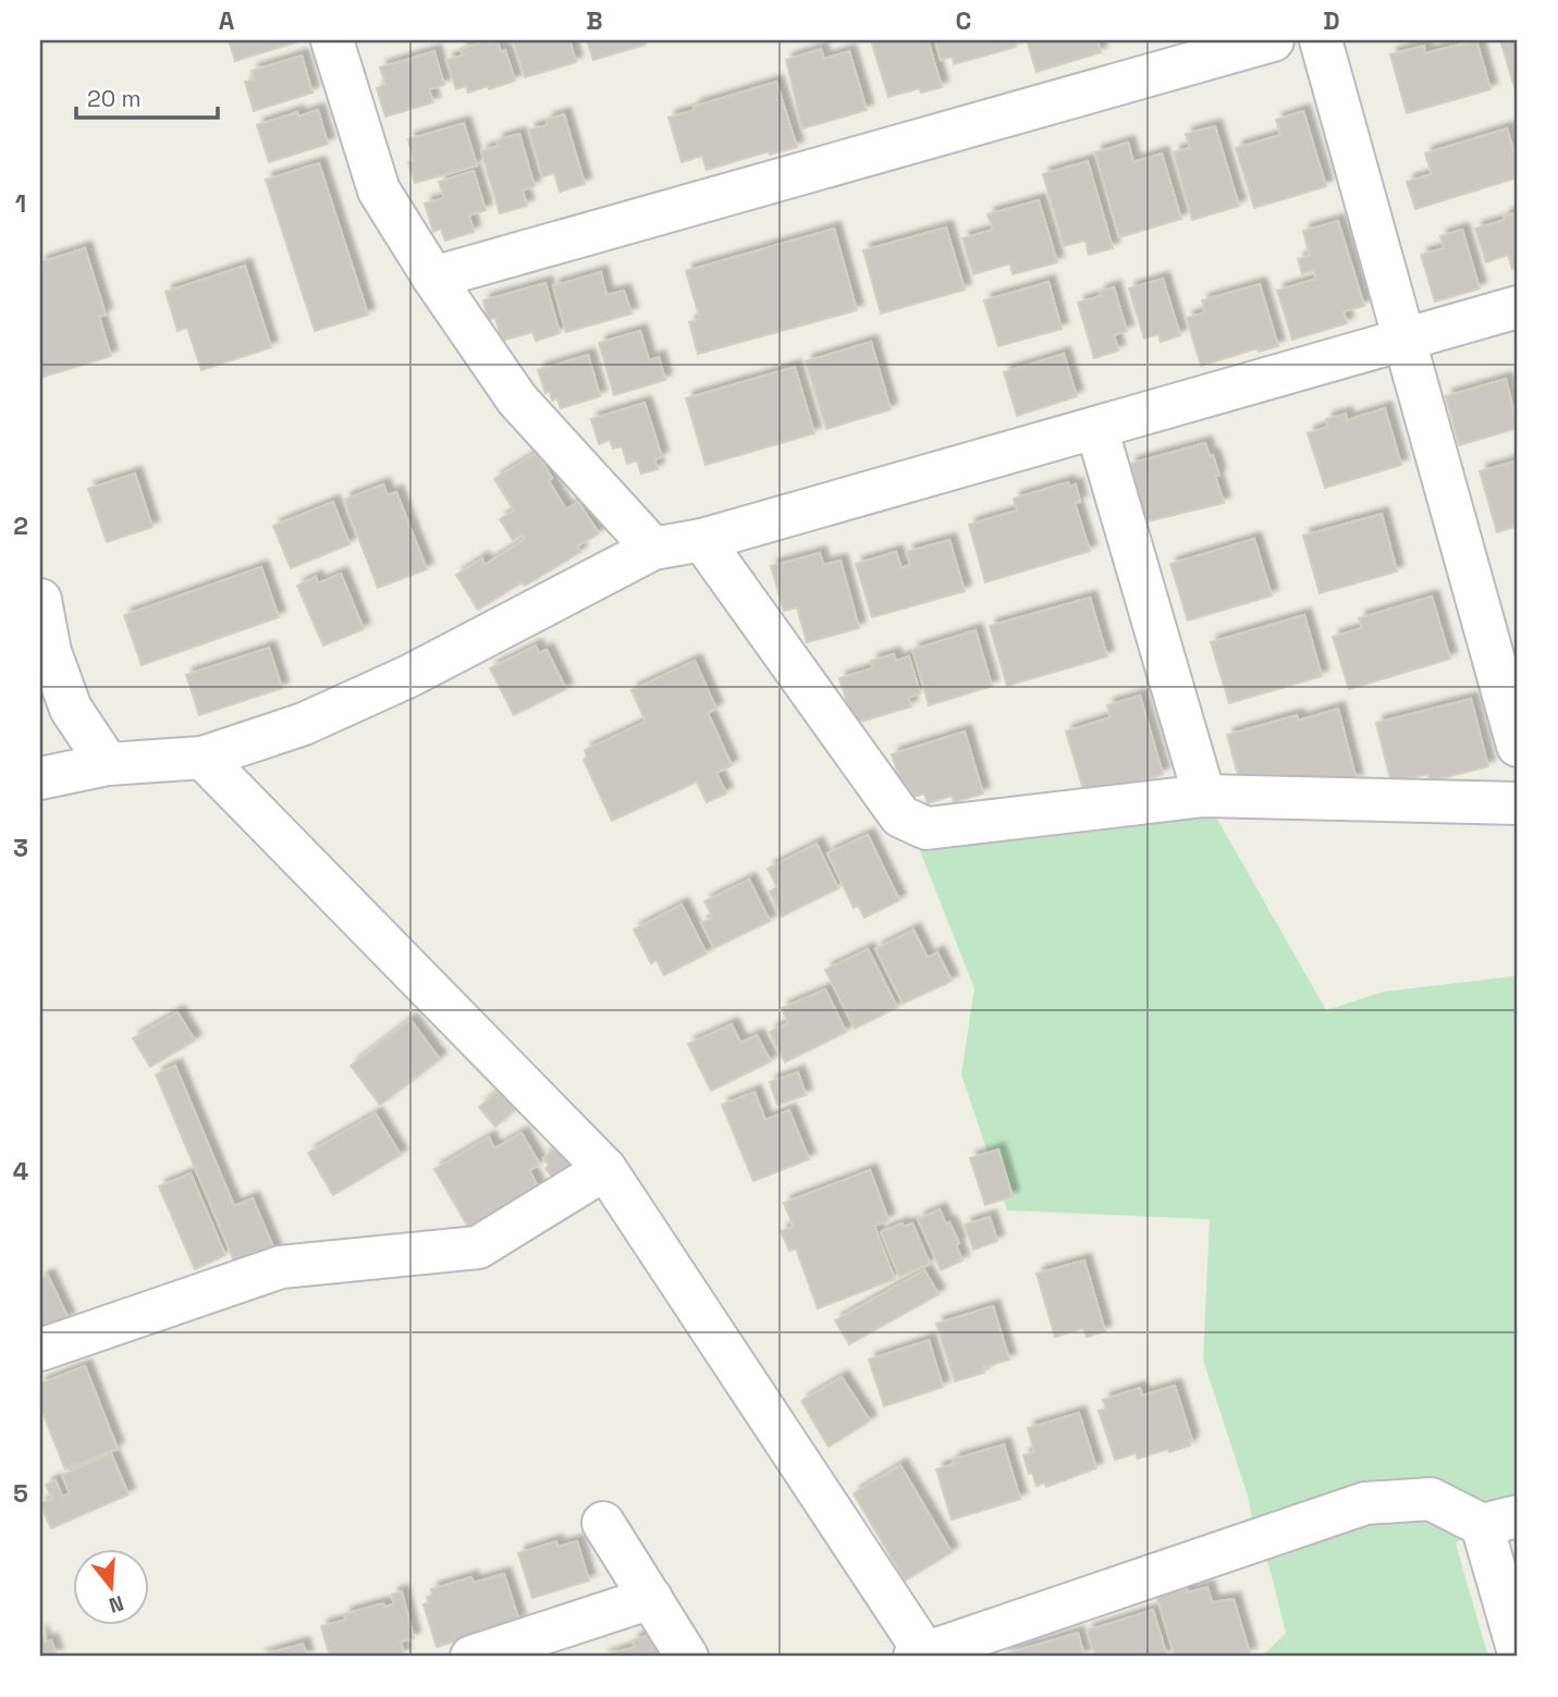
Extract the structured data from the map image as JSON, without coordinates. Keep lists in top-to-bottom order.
{
  "scale_bar": "20 m",
  "north": "bottom",
  "grid": {
    "columns": [
      "A",
      "B",
      "C",
      "D"
    ],
    "rows": [
      "1",
      "2",
      "3",
      "4",
      "5"
    ]
  }
}
